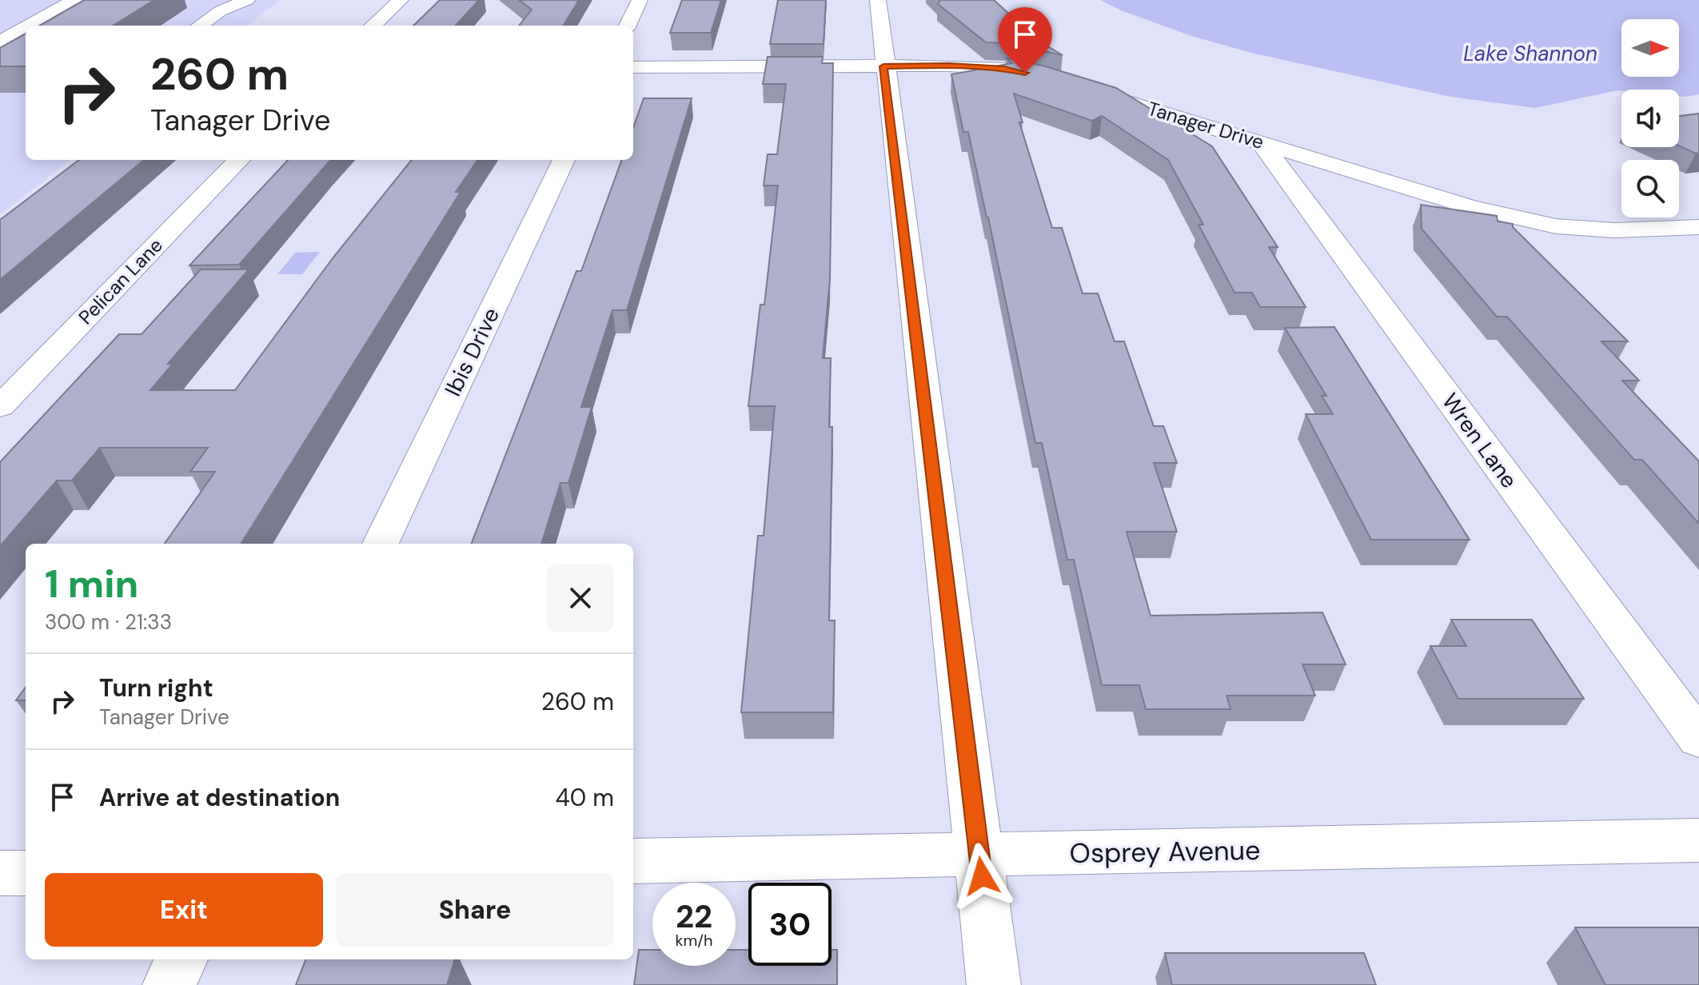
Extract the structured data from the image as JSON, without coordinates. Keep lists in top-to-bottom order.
{
  "streets": {
    "street": [
      "Tanager Drive",
      "Pelican Lane",
      "Ibis Drive",
      "Wren Lane",
      "Osprey Avenue"
    ]
  },
  "crossings": [
    ["Tanager Drive", "Wren Lane"]
  ],
  "water": ["Lake Shannon"],
  "north": "right",
  "page": {
    "turn": ["260 m", "Tanager Drive"],
    "heading": ["1 min", "300 m · 21:33"],
    "list": [
      {
        "name": "Turn right",
        "note": "Tanager Drive",
        "value": "260 m"
      },
      {
        "name": "Arrive at destination",
        "value": "40 m"
      }
    ],
    "buttons": ["Exit", "Share"],
    "speed": "22 km/h",
    "limit": "30"
  }
}
